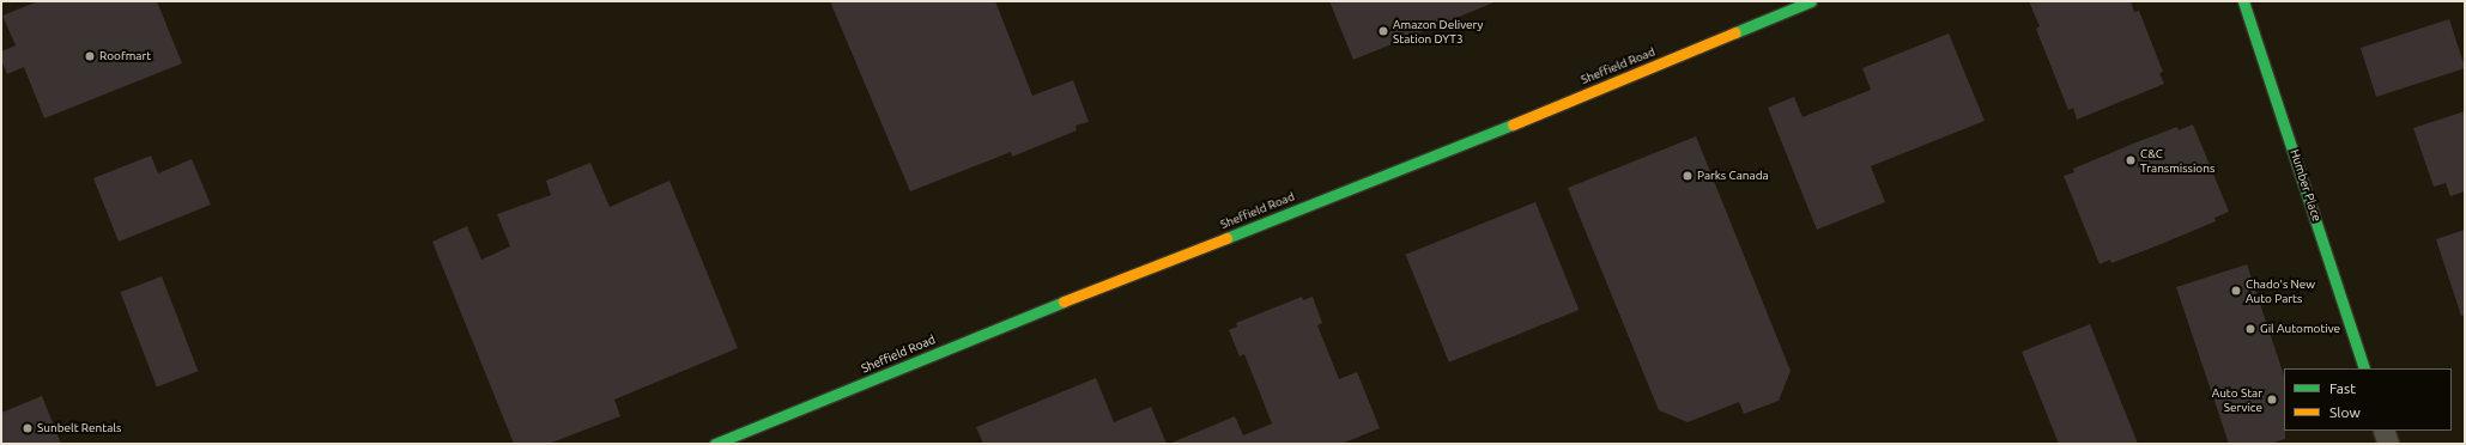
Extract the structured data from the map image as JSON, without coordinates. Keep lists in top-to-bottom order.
{
  "streets": {
    "street": ["Sheffield Road", "Humber Place"]
  },
  "places": [
    "Amazon Delivery Station DYT3",
    "Roofmart",
    "C&C Transmissions",
    "Parks Canada",
    "Chado's New Auto Parts",
    "Gil Automotive",
    "Auto Star Service",
    "Sunbelt Rentals"
  ],
  "legend": ["Fast", "Slow"]
}
